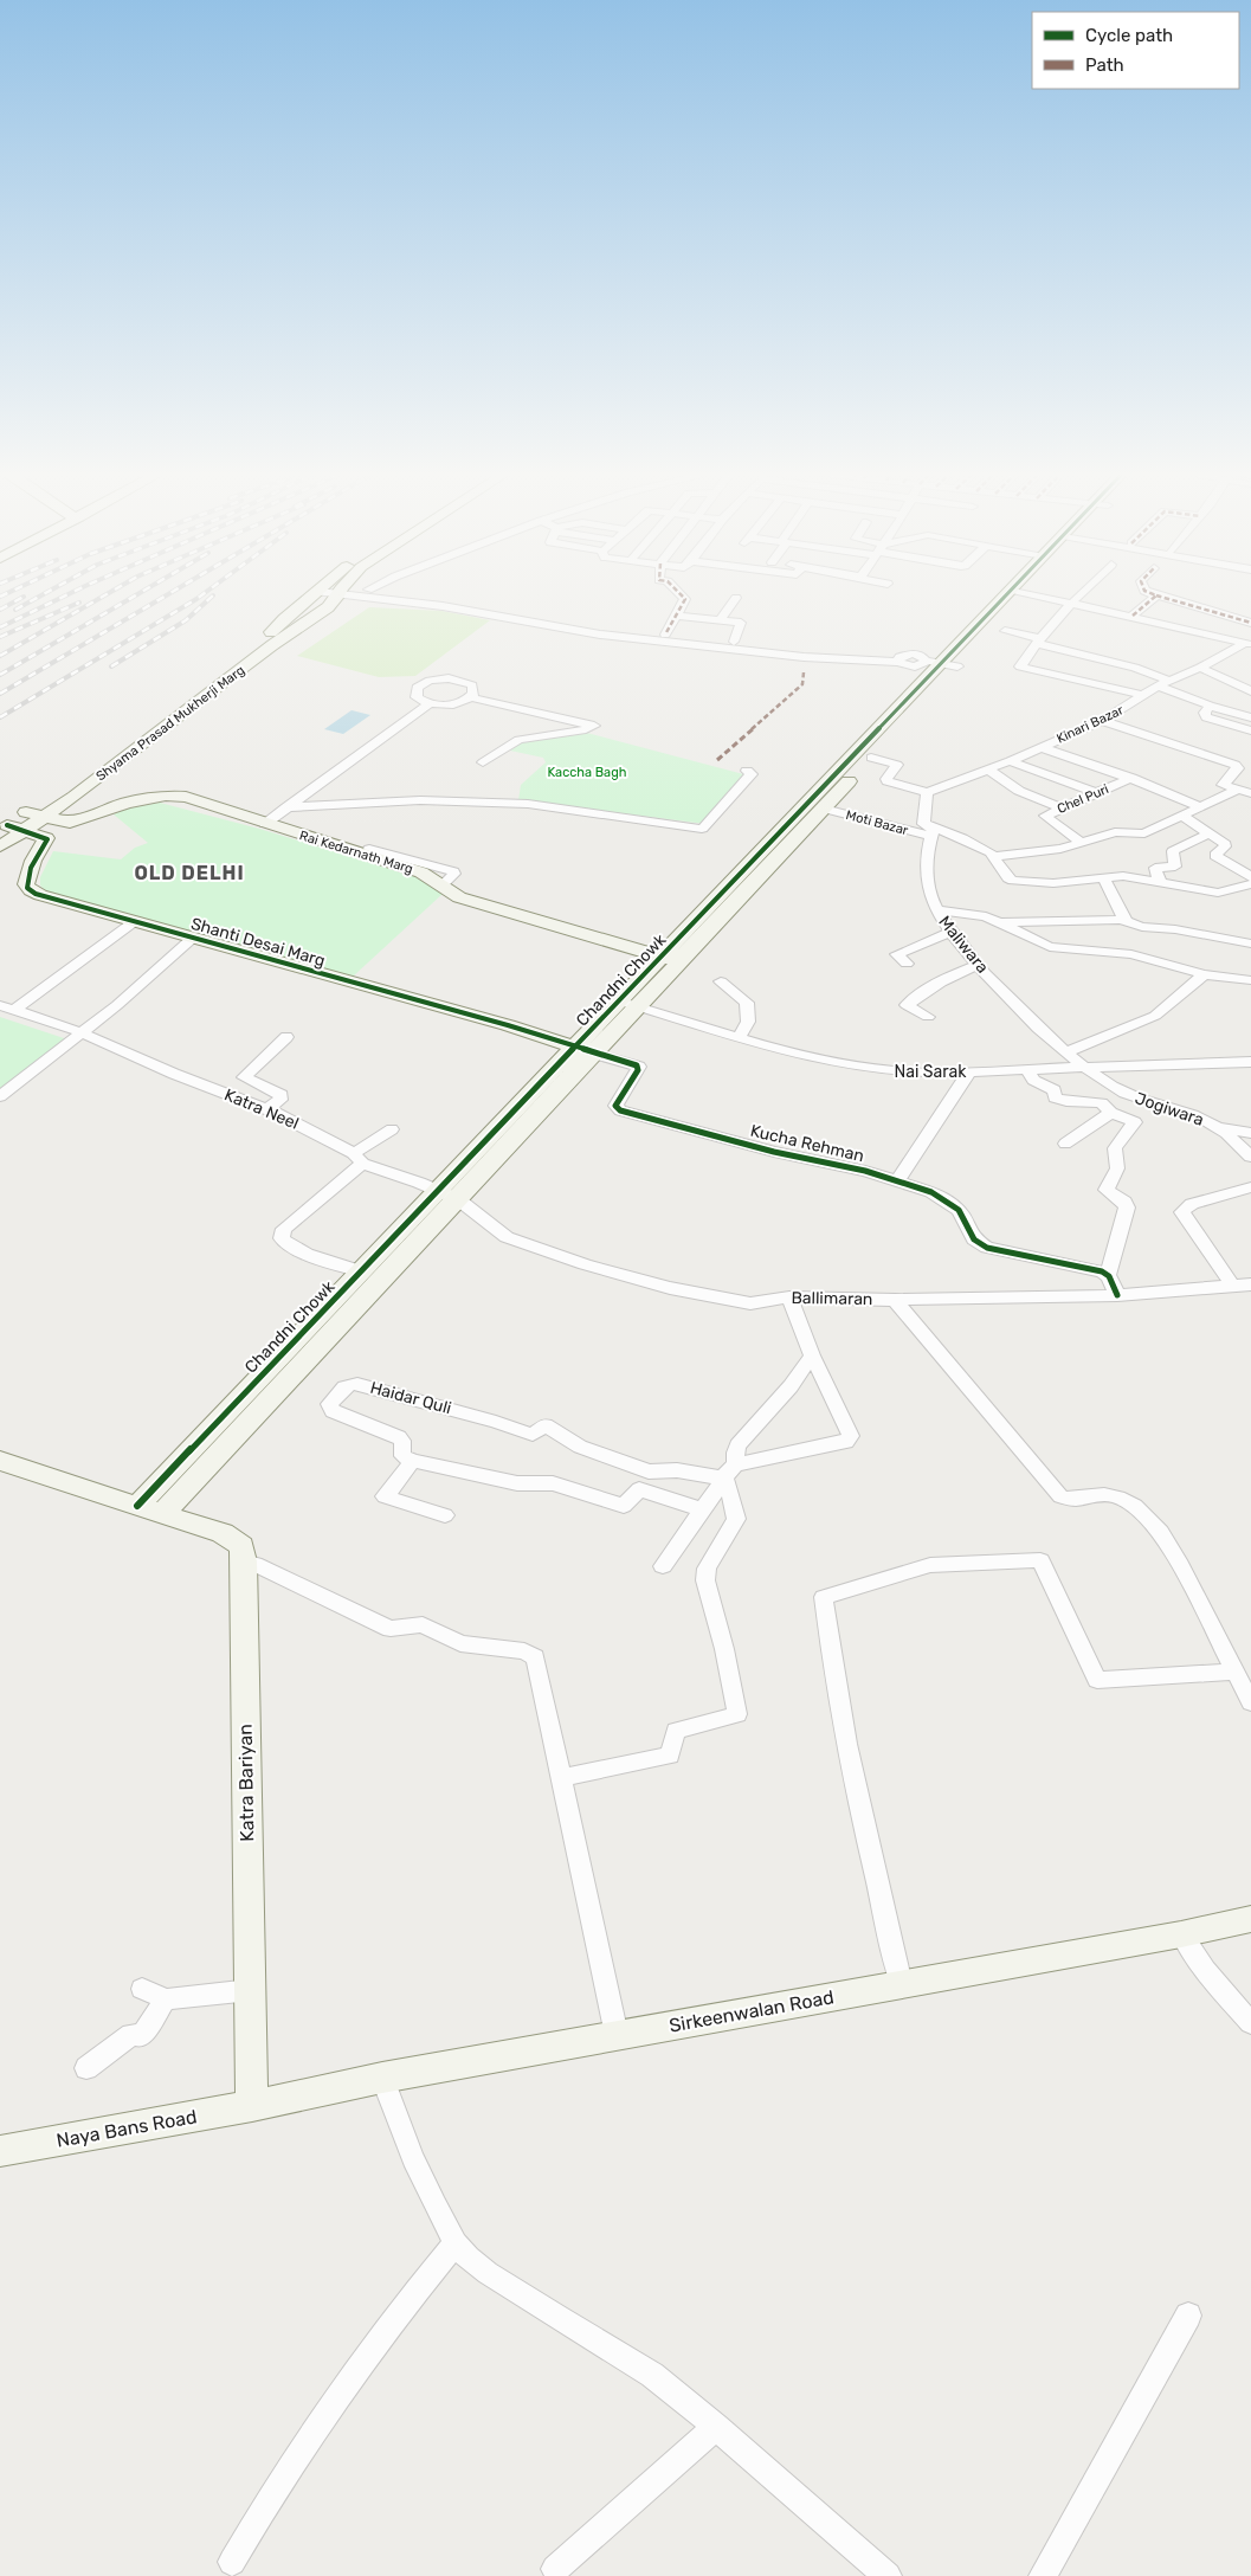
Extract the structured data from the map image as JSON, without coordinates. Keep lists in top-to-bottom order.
{
  "streets": {
    "street": [
      "Shyama Prasad Mukherji Marg",
      "Kinari Bazar",
      "Chel Puri",
      "Moti Bazar",
      "Rai Kedarnath Marg",
      "Shanti Desai Marg",
      "Maliwara",
      "Chandni Chowk",
      "Nai Sarak",
      "Katra Neel",
      "Jogiwara",
      "Kucha Rehman",
      "Ballimaran",
      "Haidar Quli",
      "Katra Bariyan",
      "Sirkeenwalan Road",
      "Naya Bans Road"
    ]
  },
  "crossings": [
    ["Shyama Prasad Mukherji Marg", "Rai Kedarnath Marg"],
    ["Kinari Bazar", "Maliwara"],
    ["Moti Bazar", "Maliwara"],
    ["Moti Bazar", "Chandni Chowk"],
    ["Rai Kedarnath Marg", "Shanti Desai Marg"],
    ["Rai Kedarnath Marg", "Chandni Chowk"],
    ["Shanti Desai Marg", "Chandni Chowk"],
    ["Maliwara", "Nai Sarak"],
    ["Maliwara", "Jogiwara"],
    ["Chandni Chowk", "Nai Sarak"],
    ["Chandni Chowk", "Katra Neel"],
    ["Chandni Chowk", "Kucha Rehman"],
    ["Chandni Chowk", "Ballimaran"],
    ["Chandni Chowk", "Katra Bariyan"],
    ["Nai Sarak", "Jogiwara"],
    ["Katra Neel", "Ballimaran"],
    ["Katra Bariyan", "Sirkeenwalan Road"],
    ["Katra Bariyan", "Naya Bans Road"],
    ["Sirkeenwalan Road", "Naya Bans Road"]
  ],
  "districts": ["OLD DELHI"],
  "parks": ["Kaccha Bagh"],
  "legend": ["Cycle path", "Path"]
}
